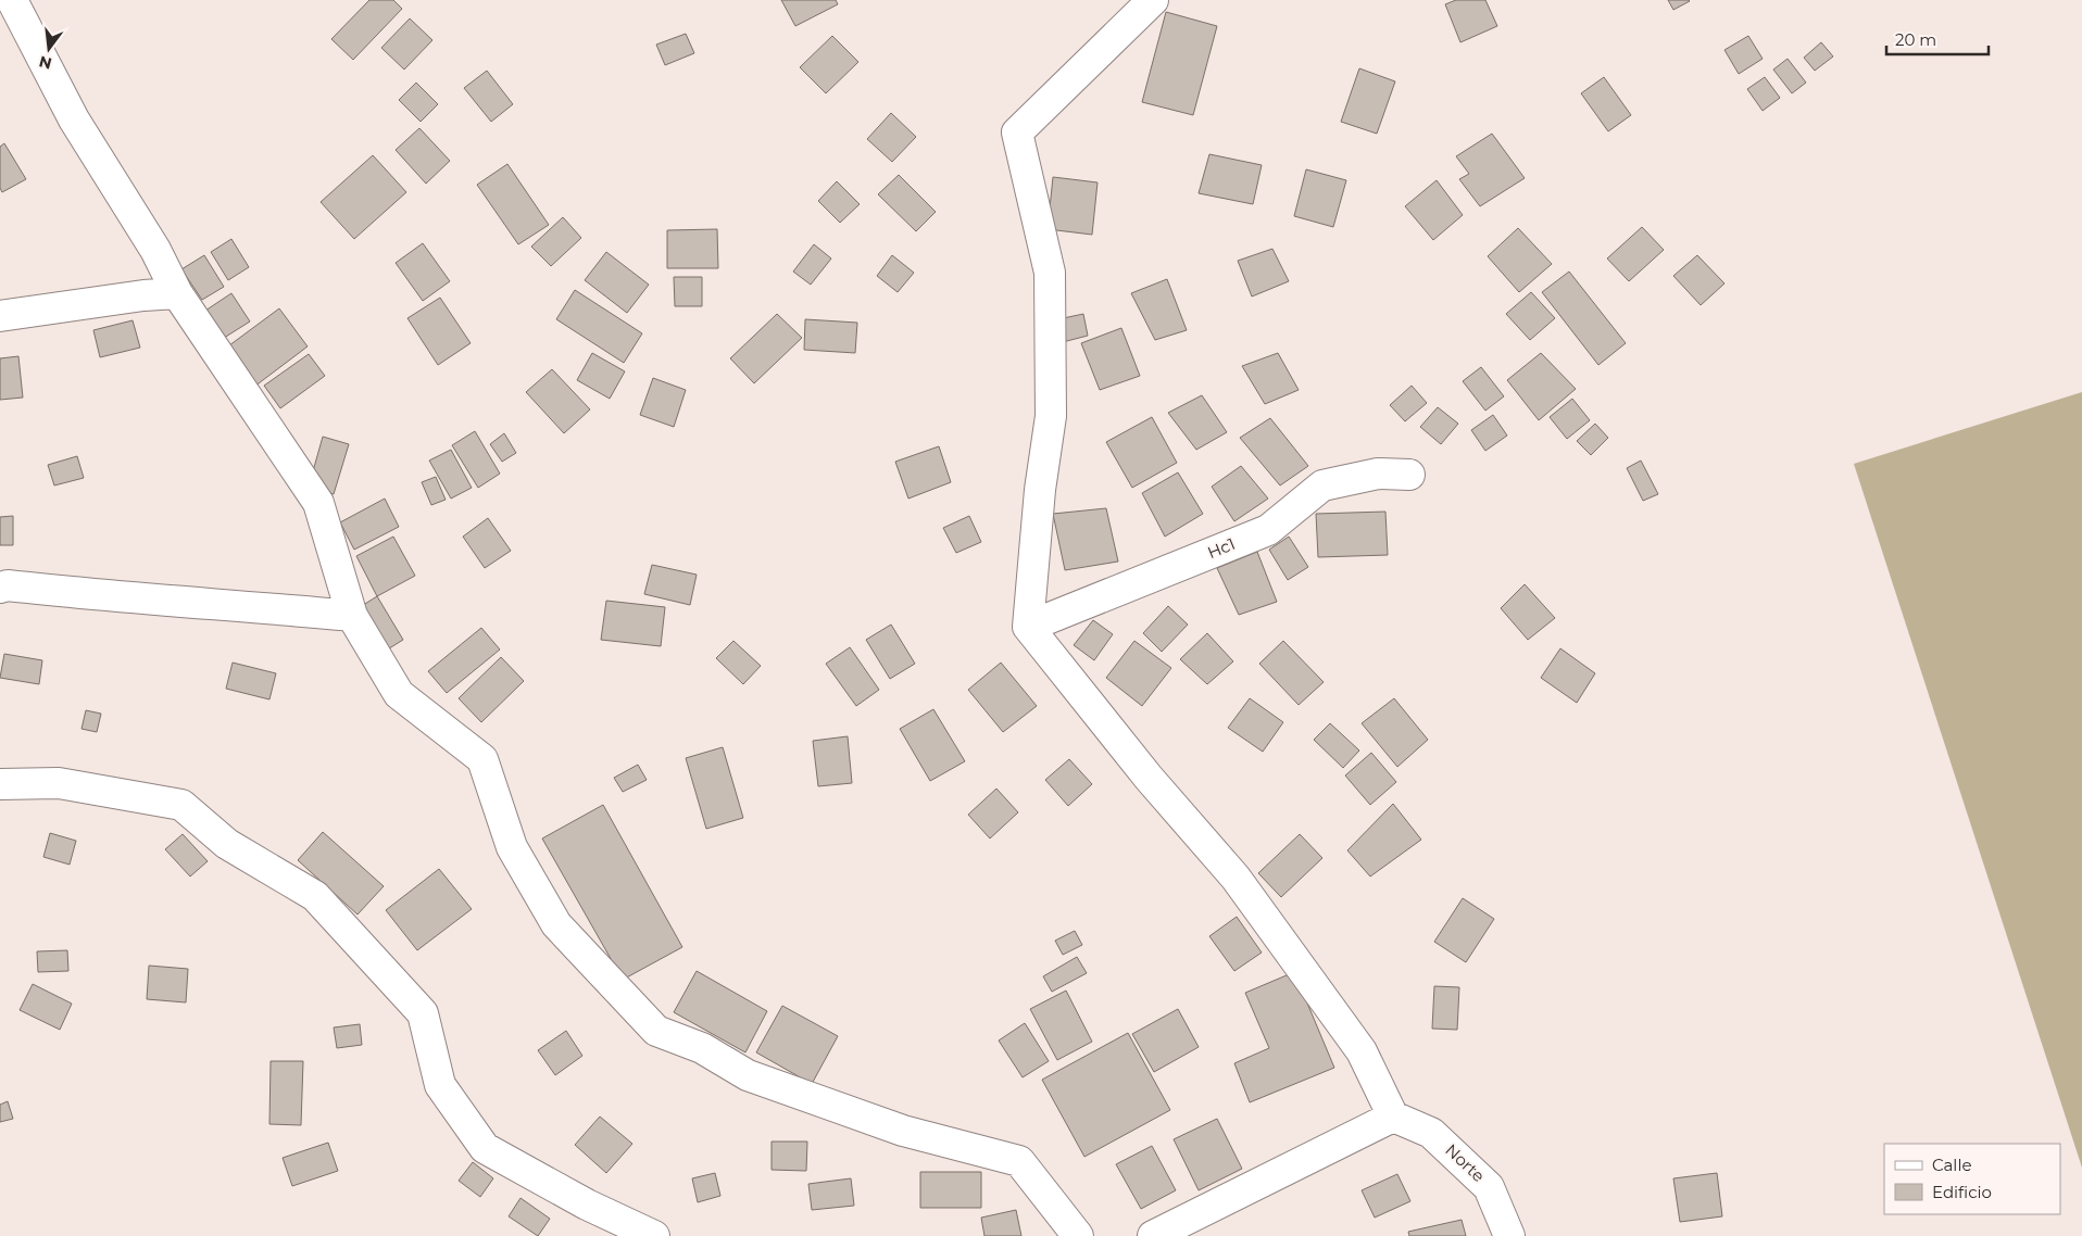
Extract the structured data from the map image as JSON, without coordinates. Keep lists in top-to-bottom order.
{
  "streets": {
    "street": ["Hc1", "Norte"]
  },
  "legend": ["Calle", "Edificio"],
  "scale_bar": "20 m",
  "north": "bottom"
}
